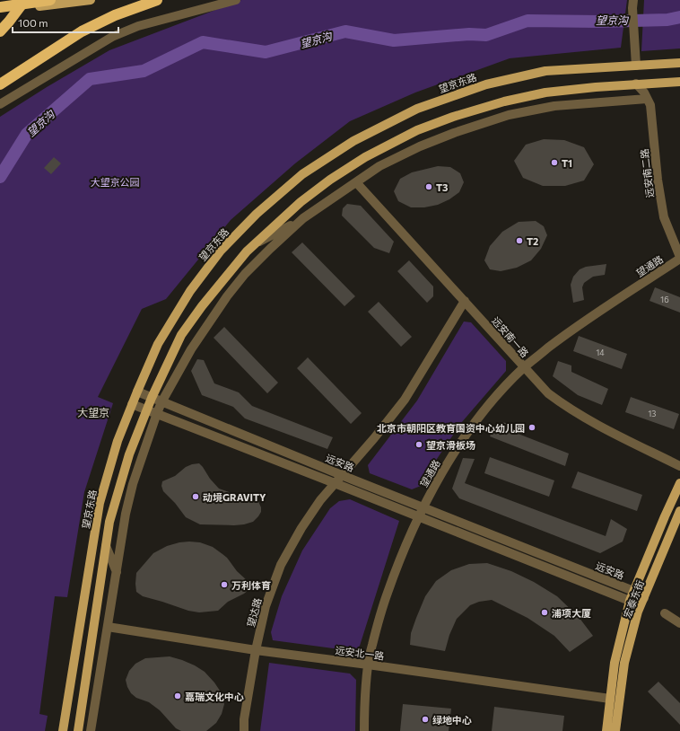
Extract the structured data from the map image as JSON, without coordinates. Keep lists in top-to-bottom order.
{
  "streets": {
    "main road": ["望京东路", "宏泰东街"],
    "street": [
      "远安南二路",
      "望通路",
      "远安南一路",
      "远安路",
      "望达路",
      "远安北一路"
    ]
  },
  "crossings": [
    ["望京东路", "远安路"],
    ["远安南二路", "望通路"],
    ["望通路", "远安南一路"],
    ["望通路", "远安路"],
    ["望通路", "远安北一路"],
    ["远安南一路", "望达路"],
    ["远安路", "宏泰东街"],
    ["远安路", "望达路"],
    ["宏泰东街", "远安北一路"],
    ["望达路", "远安北一路"]
  ],
  "districts": ["大望京"],
  "water": ["望京沟"],
  "parks": ["大望京公园"],
  "places": [
    "T1",
    "T3",
    "T2",
    "北京市朝阳区教育国资中心幼儿园",
    "望京滑板场",
    "动境GRAVITY",
    "万利体育",
    "浦项大厦",
    "嘉瑞文化中心",
    "绿地中心"
  ],
  "house_numbers": ["16", "14", "13"],
  "scale_bar": "100 m"
}
